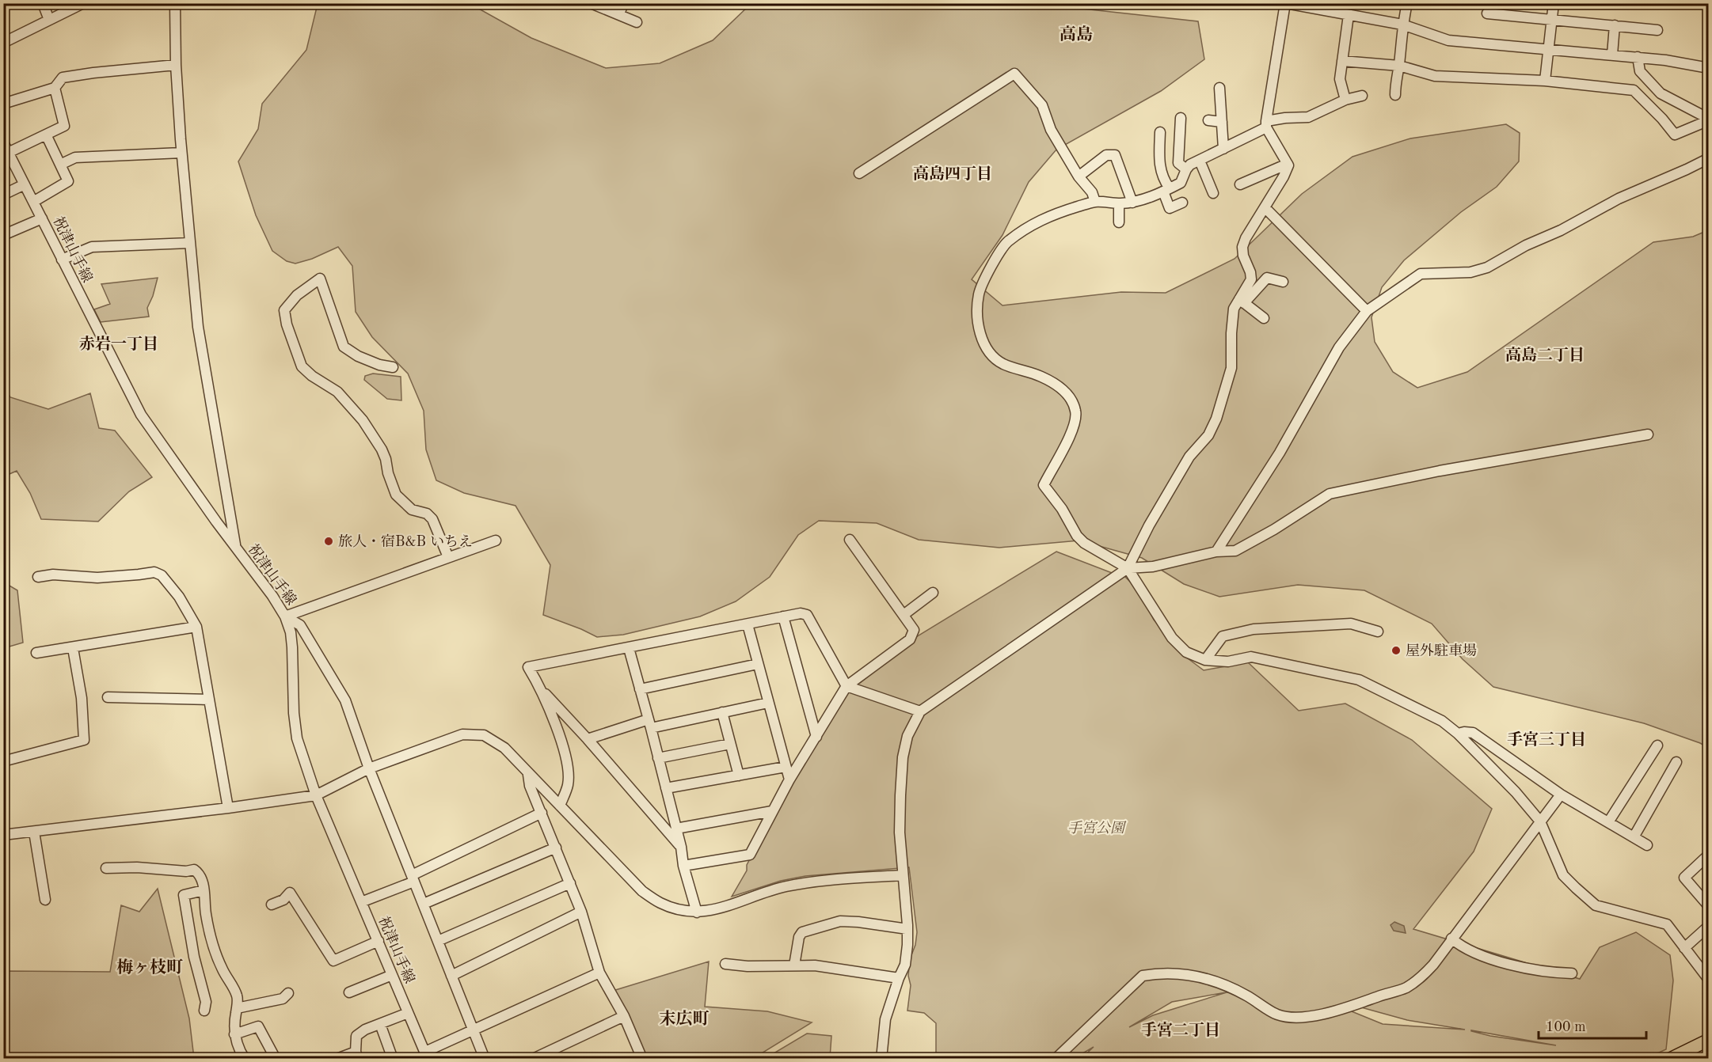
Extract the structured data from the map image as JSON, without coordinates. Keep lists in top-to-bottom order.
{
  "streets": {
    "street": ["祝津山手線"]
  },
  "districts": [
    "高島",
    "高島四丁目",
    "赤岩一丁目",
    "高島二丁目",
    "手宮三丁目",
    "梅ヶ枝町",
    "末広町",
    "手宮二丁目"
  ],
  "parks": ["手宮公園"],
  "places": ["旅人・宿B&B いちえ", "屋外駐車場"],
  "scale_bar": "100 m"
}
